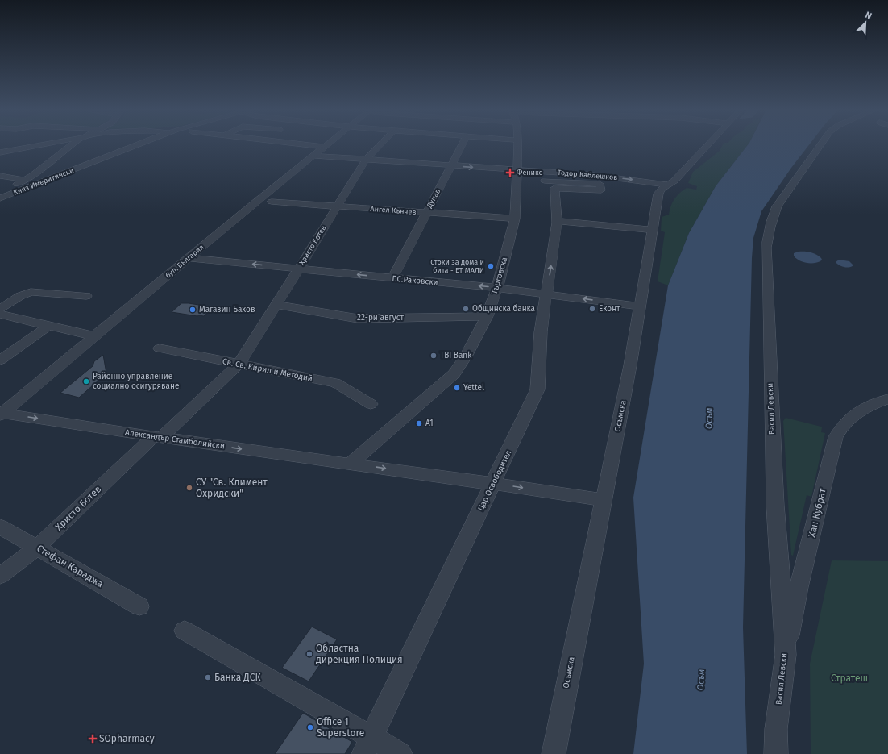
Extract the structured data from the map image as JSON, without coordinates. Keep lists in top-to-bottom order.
{
  "streets": {
    "street": [
      "Тодор Каблешков",
      "Княз Имеритински",
      "Дунав",
      "Ангел Кънчев",
      "Христо Ботев",
      "бул. България",
      "Търговска",
      "Г.С.Раковски",
      "22-ри август",
      "Св. Св. Кирил и Методий",
      "Васил Левски",
      "Осъмска",
      "Александър Стамболийски",
      "Цар Освободител",
      "Хан Кубрат",
      "Стефан Караджа"
    ]
  },
  "crossings": [
    ["Тодор Каблешков", "Дунав"],
    ["Тодор Каблешков", "Христо Ботев"],
    ["Тодор Каблешков", "бул. България"],
    ["Тодор Каблешков", "Търговска"],
    ["Тодор Каблешков", "Осъмска"],
    ["Дунав", "Ангел Кънчев"],
    ["Дунав", "Г.С.Раковски"],
    ["Ангел Кънчев", "Христо Ботев"],
    ["Ангел Кънчев", "Търговска"],
    ["Христо Ботев", "Г.С.Раковски"],
    ["Христо Ботев", "22-ри август"],
    ["Христо Ботев", "Св. Св. Кирил и Методий"],
    ["Христо Ботев", "Александър Стамболийски"],
    ["Христо Ботев", "Стефан Караджа"],
    ["бул. България", "Г.С.Раковски"],
    ["бул. България", "Александър Стамболийски"],
    ["Търговска", "Г.С.Раковски"],
    ["Търговска", "22-ри август"],
    ["Търговска", "Александър Стамболийски"],
    ["Г.С.Раковски", "Осъмска"],
    ["Г.С.Раковски", "Цар Освободител"],
    ["Васил Левски", "Хан Кубрат"],
    ["Осъмска", "Александър Стамболийски"],
    ["Александър Стамболийски", "Цар Освободител"]
  ],
  "one_way": ["Г.С.Раковски", "Александър Стамболийски"],
  "water": ["Осъм"],
  "parks": ["Стратеш"],
  "places": {
    "health": ["Феникс", "SOpharmacy"],
    "other": [
      "Стоки за дома и бита - ЕТ МАЛИ",
      "Общинска банка",
      "Еконт",
      "Магазин Бахов",
      "TBI Bank",
      "Районно управление социално осигуряване",
      "Yettel",
      "A1",
      "СУ \"Св. Климент Охридски\"",
      "Областна дирекция Полиция",
      "Банка ДСК",
      "Office 1 Superstore"
    ]
  },
  "north": "top right"
}
